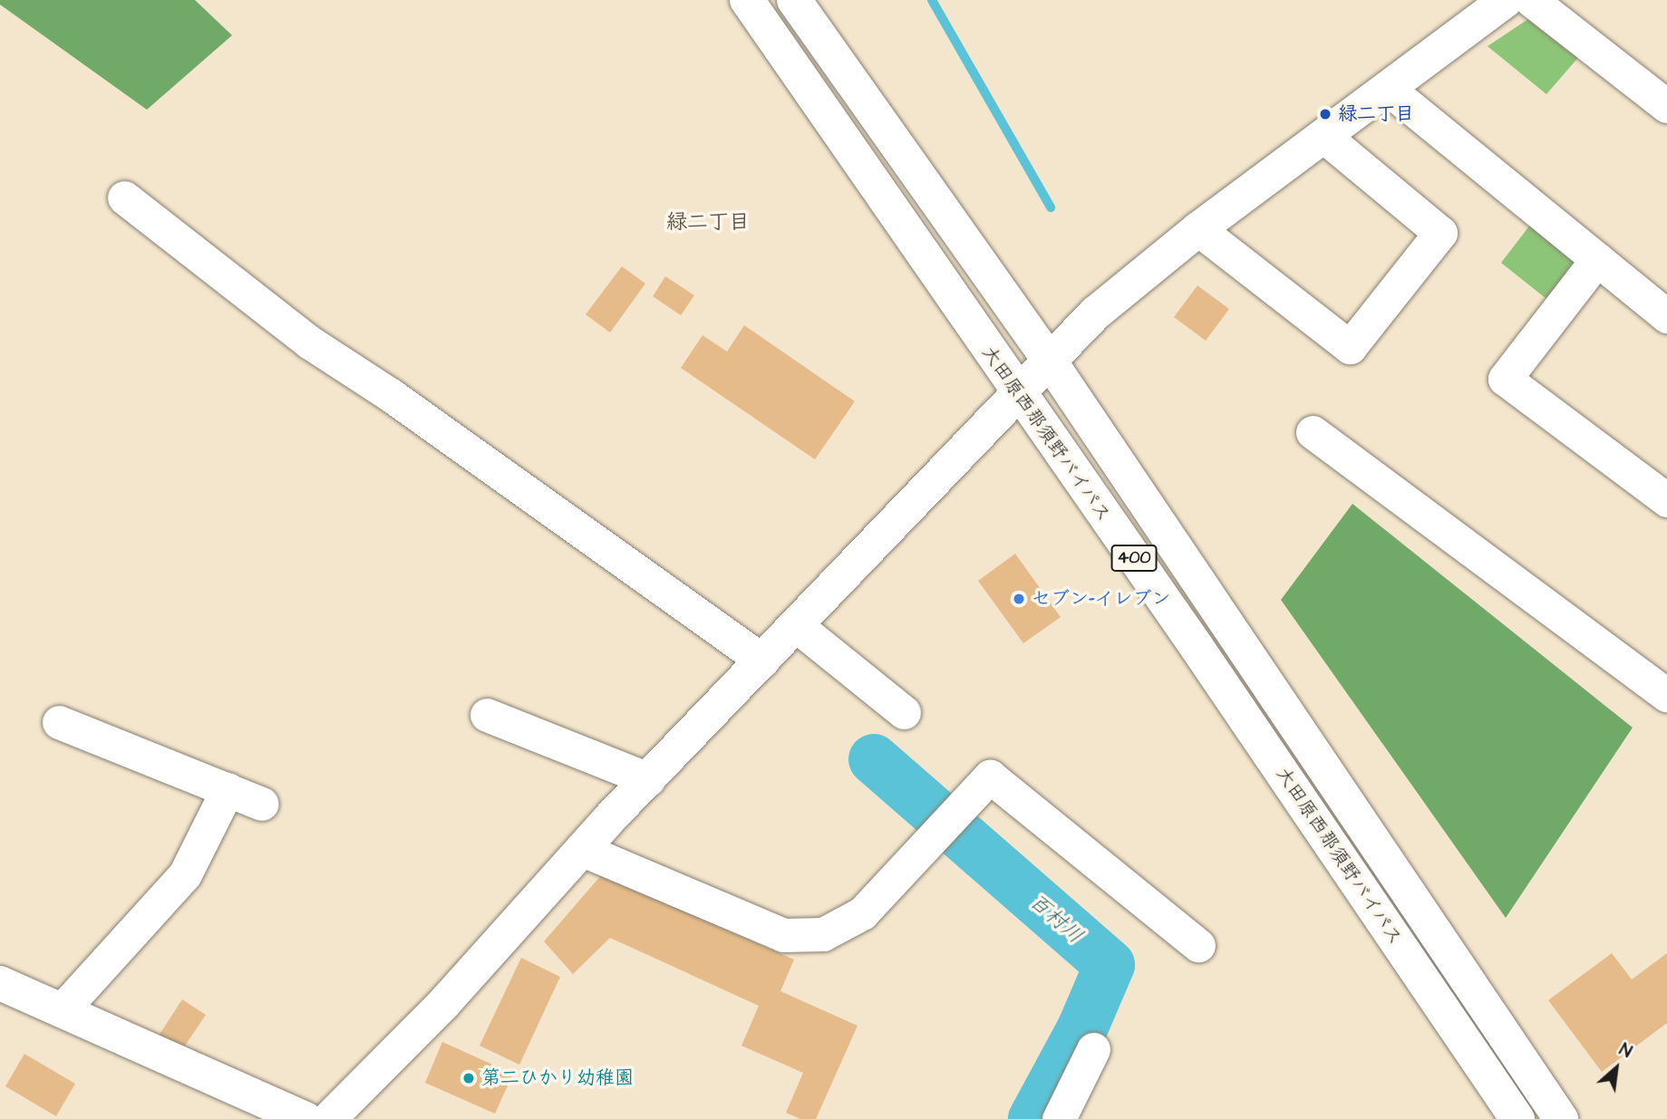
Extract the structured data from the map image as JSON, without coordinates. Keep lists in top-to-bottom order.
{
  "streets": {
    "main road": ["大田原西那須野バイパス", "400"]
  },
  "districts": ["緑二丁目"],
  "water": ["百村川"],
  "places": ["緑二丁目", "セブン-イレブン", "第二ひかり幼稚園"],
  "north": "top right"
}
